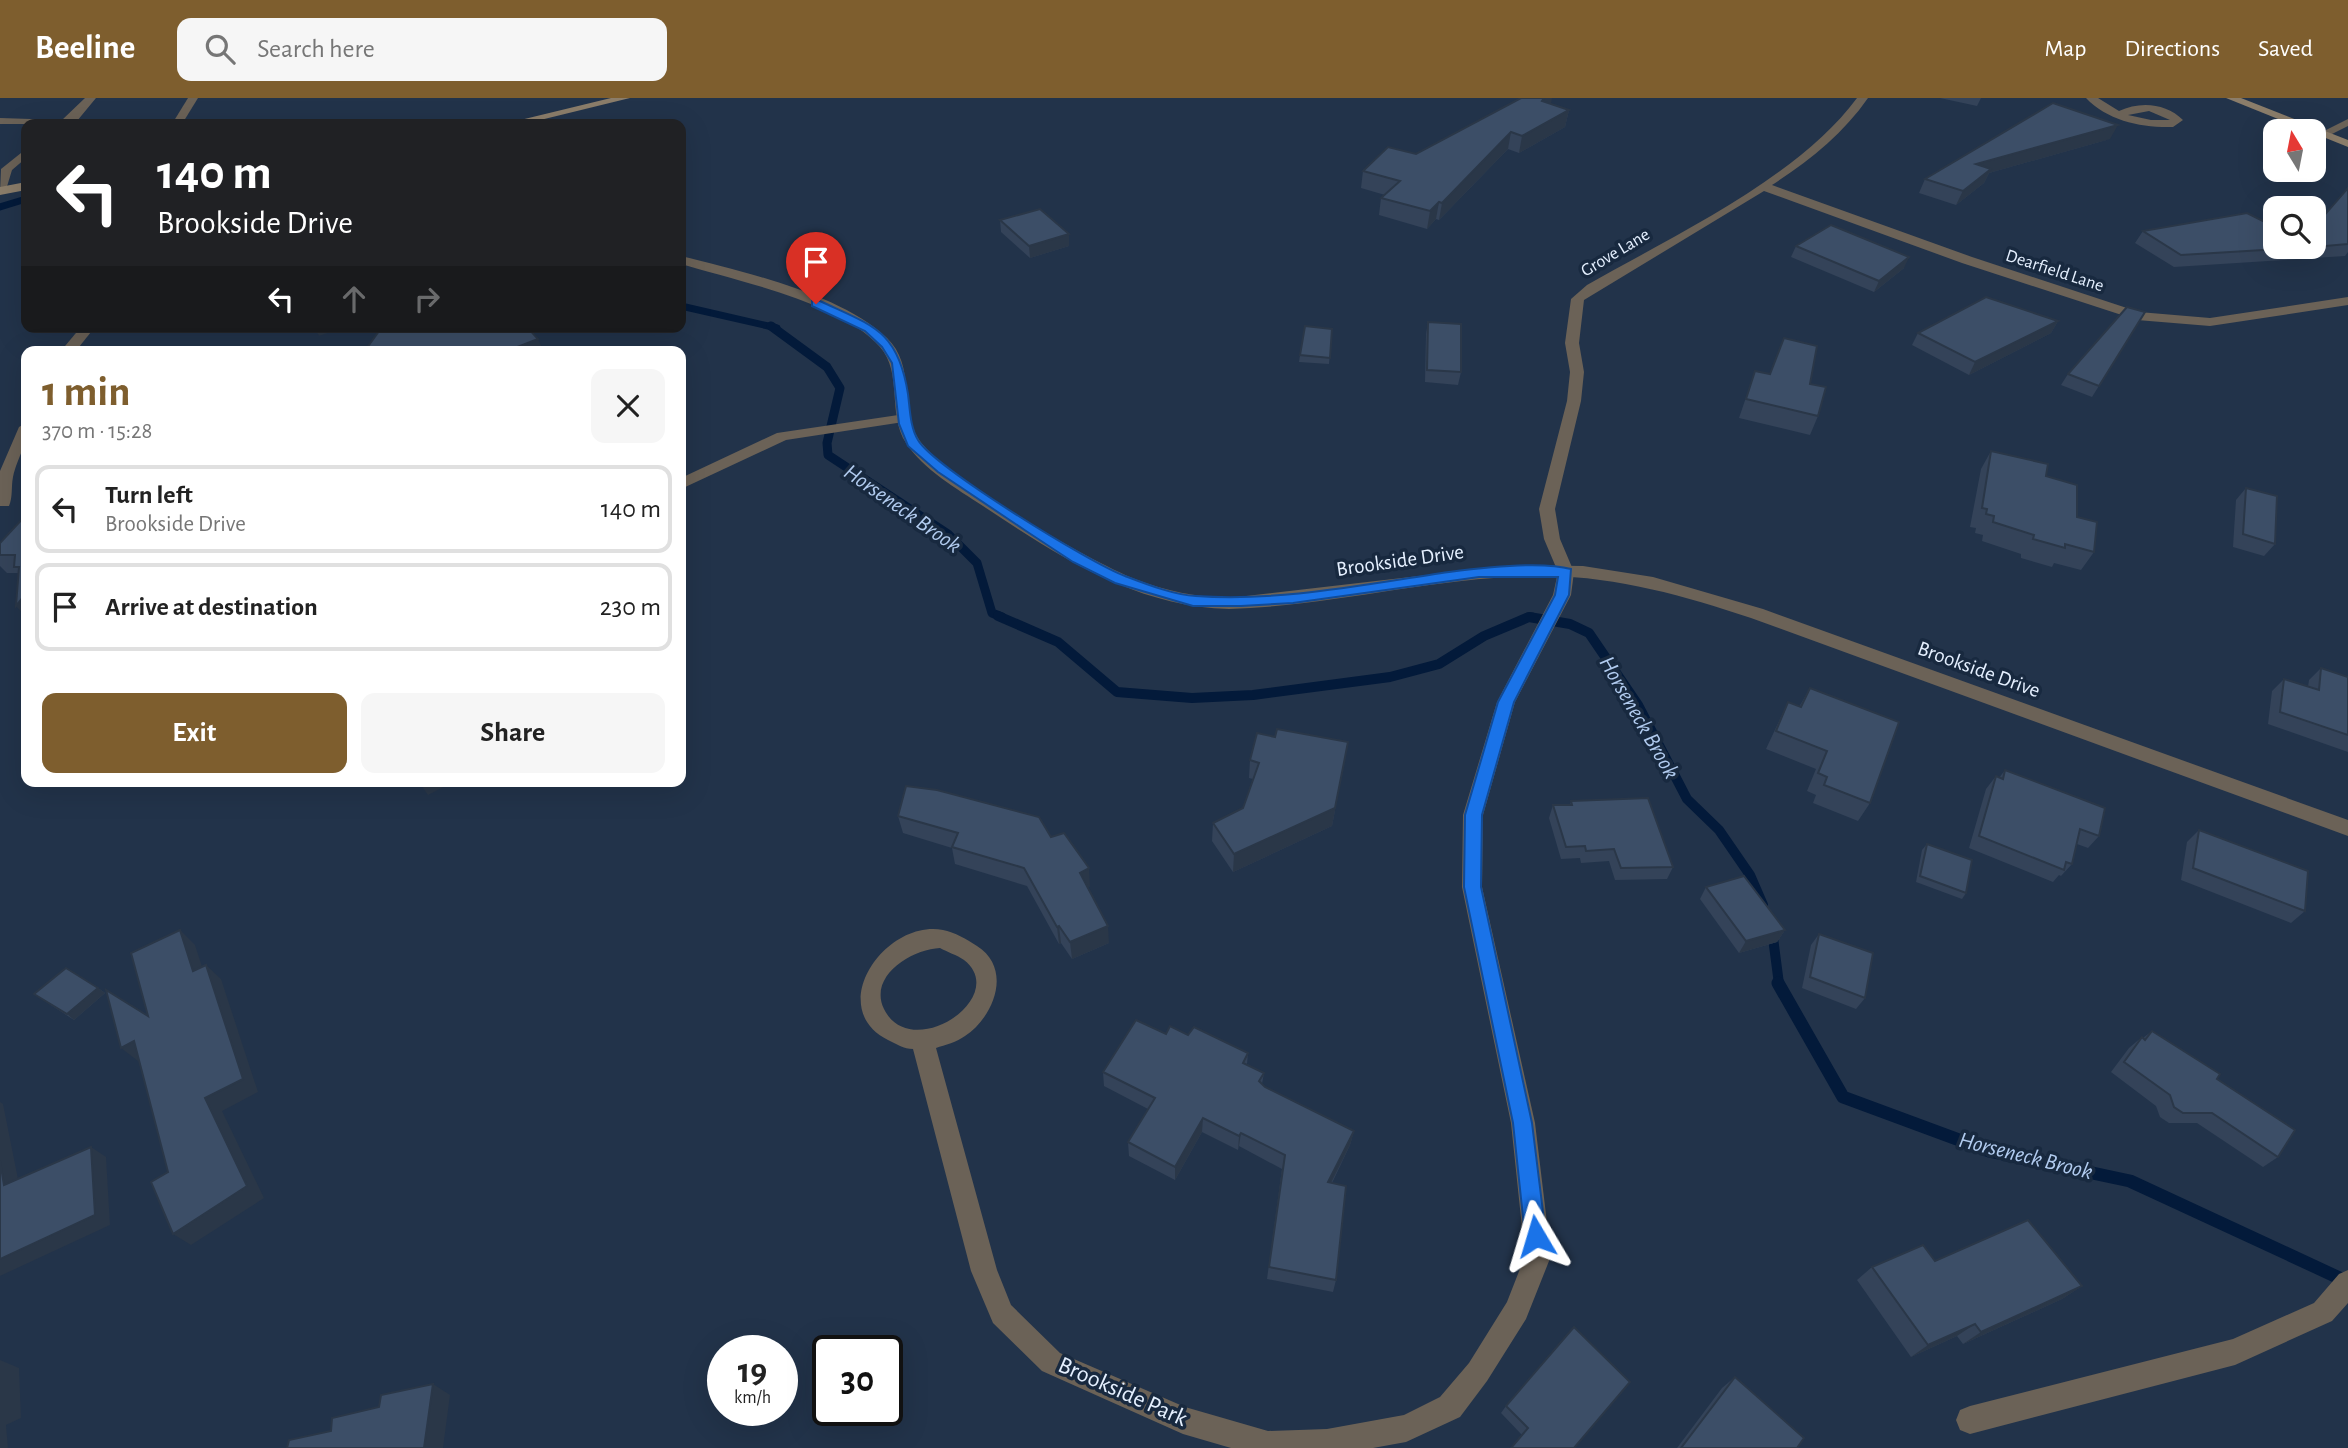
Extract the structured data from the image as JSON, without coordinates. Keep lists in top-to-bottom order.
{
  "streets": {
    "street": [
      "Grove Lane",
      "Dearfield Lane",
      "Brookside Drive",
      "Brookside Park"
    ]
  },
  "crossings": [
    ["Grove Lane", "Dearfield Lane"],
    ["Grove Lane", "Brookside Drive"],
    ["Grove Lane", "Brookside Park"],
    ["Brookside Drive", "Brookside Park"]
  ],
  "water": ["Horseneck Brook"],
  "north": "top",
  "page": {
    "header": "Beeline",
    "search": "Search here",
    "nav": ["Map", "Directions", "Saved"],
    "turn": ["140 m", "Brookside Drive"],
    "heading": ["1 min", "370 m · 15:28"],
    "list": [
      {
        "name": "Turn left",
        "note": "Brookside Drive",
        "value": "140 m"
      },
      {
        "name": "Arrive at destination",
        "value": "230 m"
      }
    ],
    "buttons": ["Exit", "Share"],
    "speed": "19 km/h",
    "limit": "30"
  }
}
